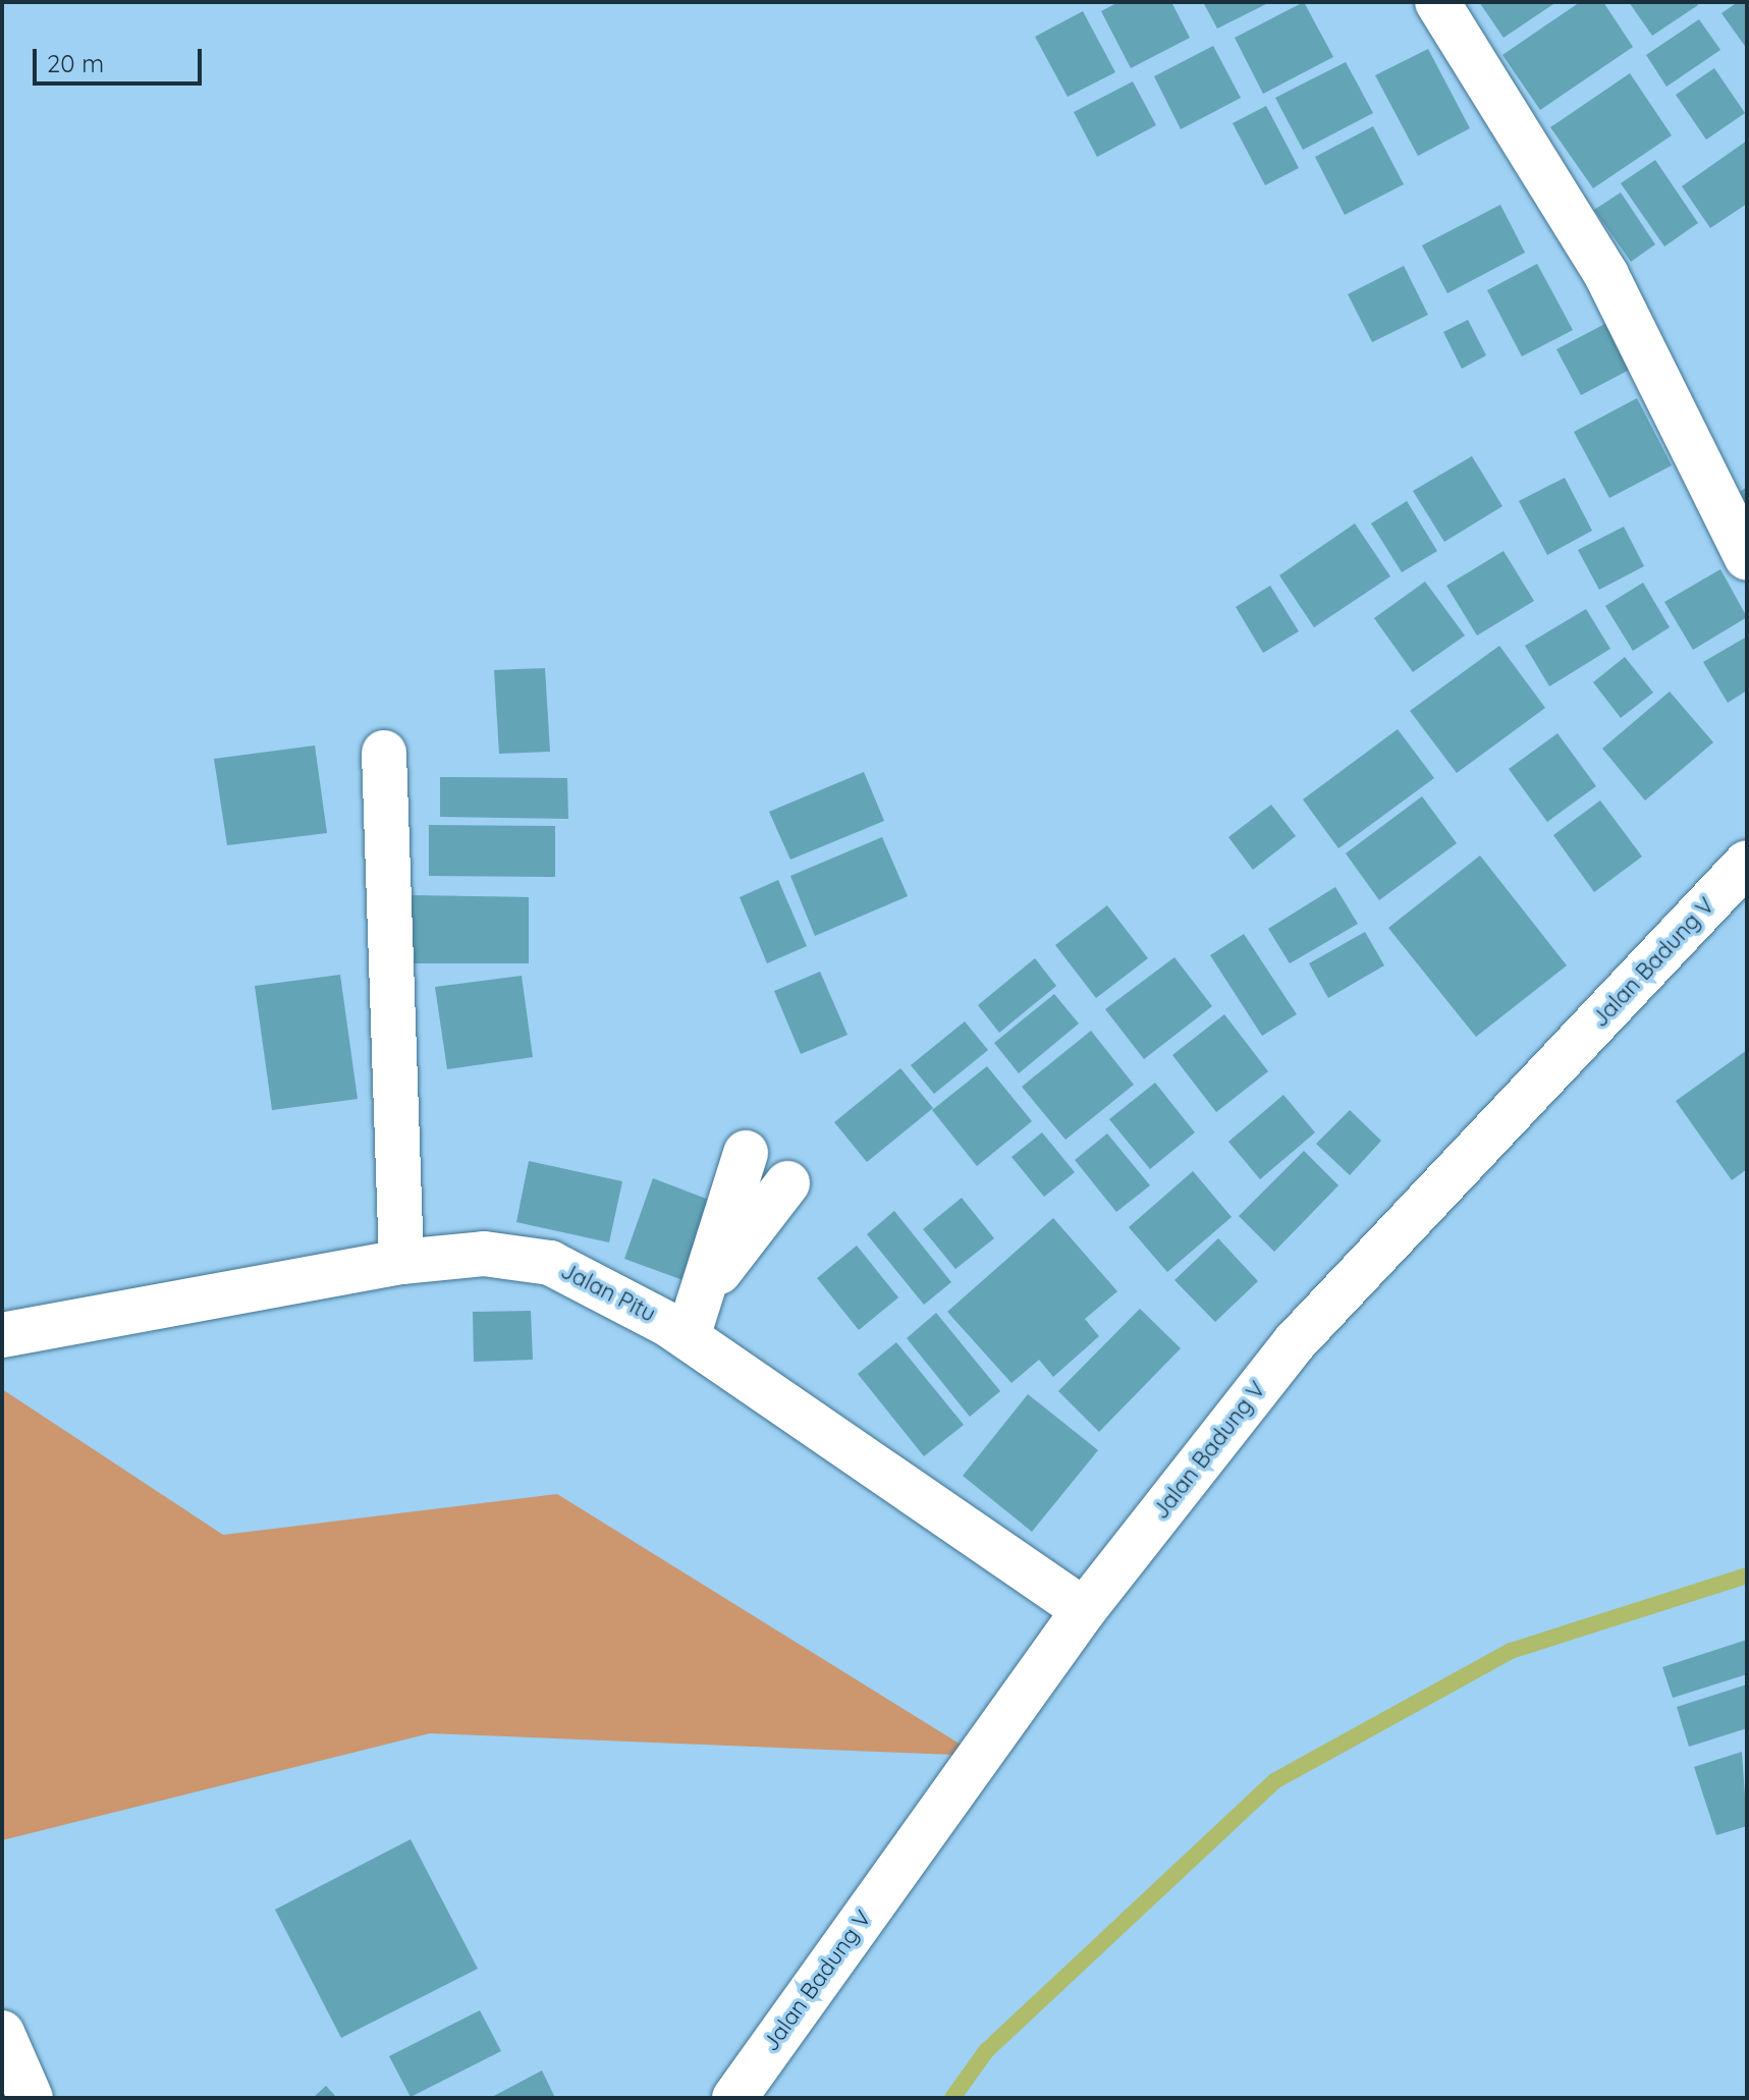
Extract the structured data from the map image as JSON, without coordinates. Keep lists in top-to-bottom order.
{
  "streets": {
    "street": ["Jalan Badung V", "Jalan Pitu"]
  },
  "crossings": [
    ["Jalan Badung V", "Jalan Pitu"]
  ],
  "scale_bar": "20 m"
}
